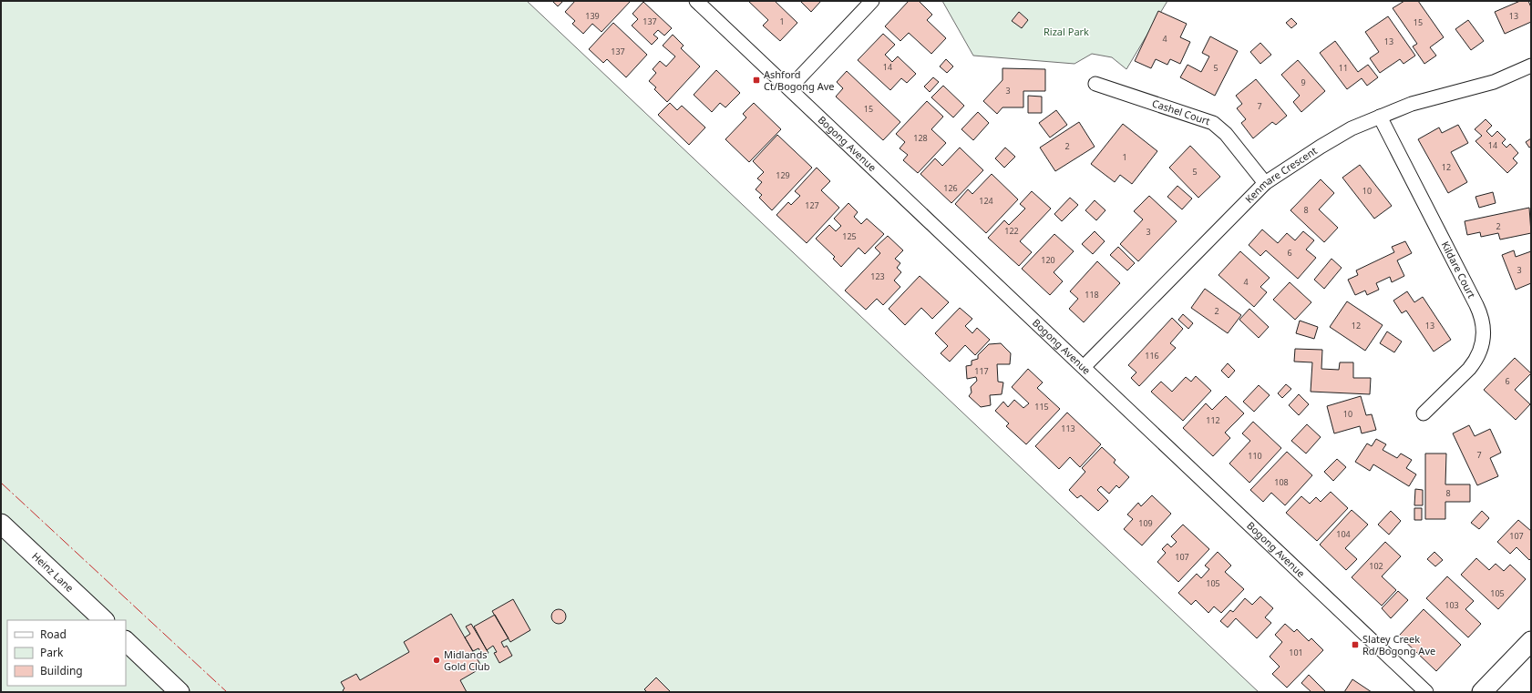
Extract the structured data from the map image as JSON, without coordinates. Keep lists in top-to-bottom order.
{
  "streets": {
    "street": [
      "Cashel Court",
      "Bogong Avenue",
      "Kenmare Crescent",
      "Kildare Court",
      "Heinz Lane"
    ]
  },
  "crossings": [
    ["Cashel Court", "Kenmare Crescent"],
    ["Bogong Avenue", "Kenmare Crescent"],
    ["Kenmare Crescent", "Kildare Court"]
  ],
  "parks": ["Rizal Park"],
  "places": {
    "transit": ["Ashford Ct/Bogong Ave", "Slatey Creek Rd/Bogong Ave"],
    "other": ["Midlands Gold Club"]
  },
  "house_numbers": [
    "139",
    "13",
    "137",
    "1",
    "15",
    "4",
    "13",
    "137",
    "14",
    "5",
    "11",
    "9",
    "3",
    "7",
    "15",
    "128",
    "14",
    "2",
    "1",
    "12",
    "5",
    "129",
    "126",
    "10",
    "124",
    "127",
    "8",
    "2",
    "122",
    "3",
    "125",
    "6",
    "120",
    "3",
    "123",
    "4",
    "118",
    "2",
    "12",
    "13",
    "116",
    "117",
    "6",
    "115",
    "10",
    "112",
    "113",
    "7",
    "110",
    "108",
    "8",
    "109",
    "104",
    "107",
    "107",
    "102",
    "105",
    "105",
    "103",
    "101"
  ],
  "legend": ["Road", "Park", "Building"]
}
